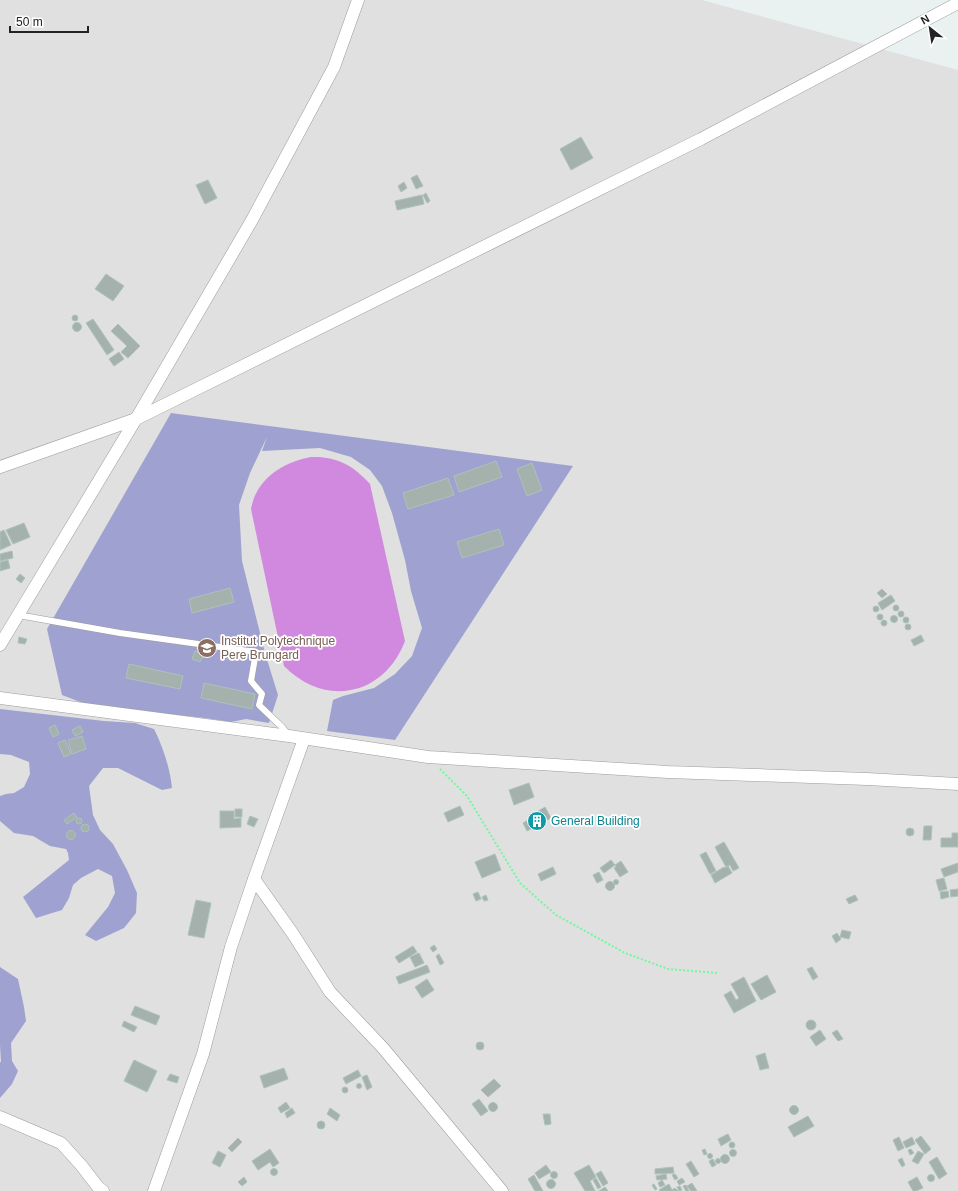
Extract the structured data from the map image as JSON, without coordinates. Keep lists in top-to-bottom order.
{
  "places": {
    "school or university": ["Institut Polytechnique Pere Brungard"],
    "building": ["General Building"]
  },
  "scale_bar": "50 m",
  "north": "top left"
}
